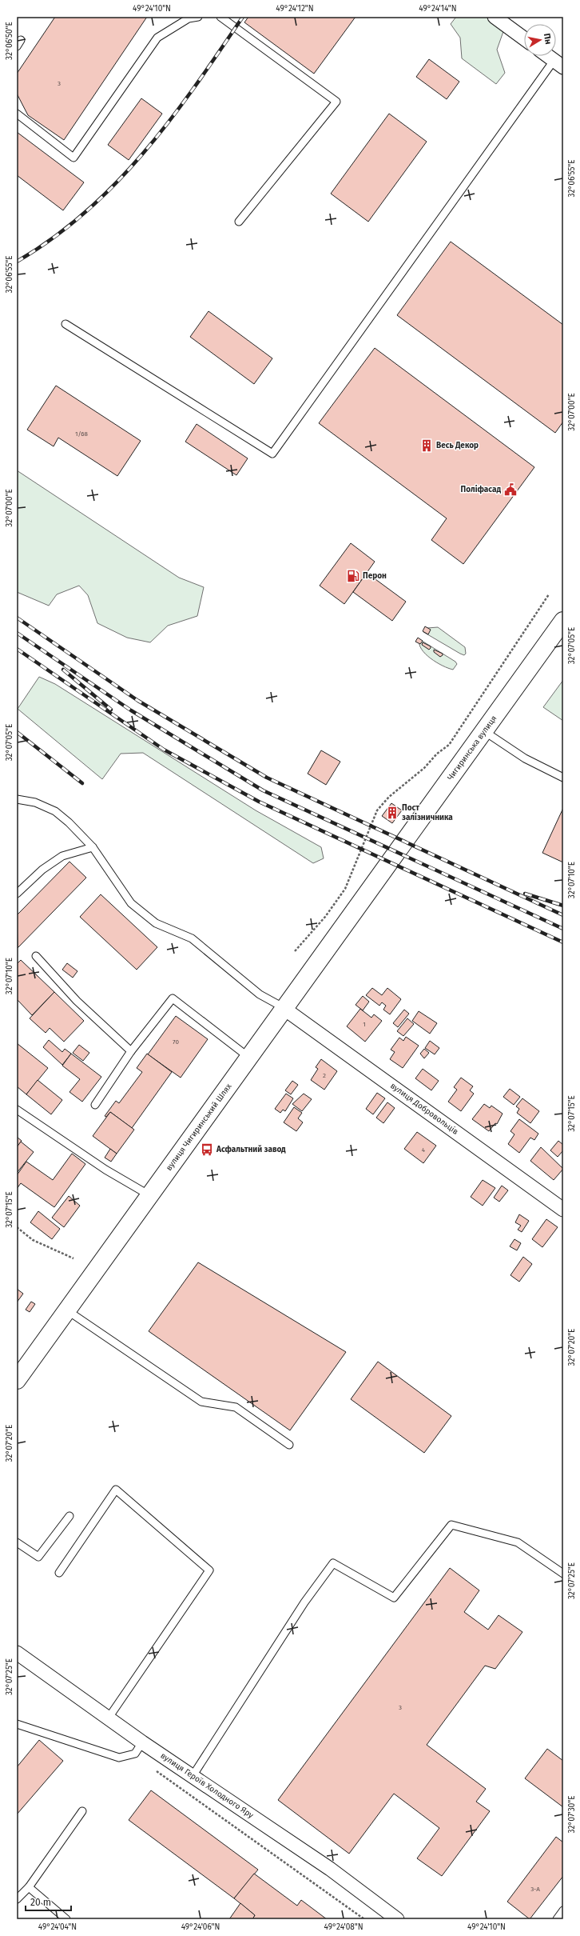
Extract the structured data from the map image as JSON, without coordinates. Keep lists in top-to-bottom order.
{
  "streets": {
    "main road": ["Чигиринська вулиця", "вулиця Чигиринський Шлях"],
    "street": ["вулиця Добровольців", "вулиця Героїв Холодного Яру"]
  },
  "crossings": [
    ["Чигиринська вулиця", "вулиця Чигиринський Шлях"],
    ["вулиця Добровольців", "вулиця Чигиринський Шлях"]
  ],
  "places": {
    "building": ["Весь Декор", "Пост залізничника"],
    "public building": ["Поліфасад"],
    "fuel station": ["Перон"],
    "bus stop": ["Асфальтний завод"]
  },
  "house_numbers": [
    "3",
    "1/68",
    "1",
    "70",
    "2",
    "4",
    "3",
    "3-А"
  ],
  "scale_bar": "20 m",
  "north": "right",
  "coordinates": [
    "49°24'10\"N",
    "49°24'12\"N",
    "49°24'14\"N",
    "32°06'50\"E",
    "32°06'55\"E",
    "32°07'00\"E",
    "32°07'05\"E",
    "32°07'10\"E",
    "32°07'15\"E",
    "32°07'20\"E",
    "32°07'25\"E",
    "32°07'30\"E",
    "49°24'04\"N",
    "49°24'06\"N",
    "49°24'08\"N"
  ]
}
